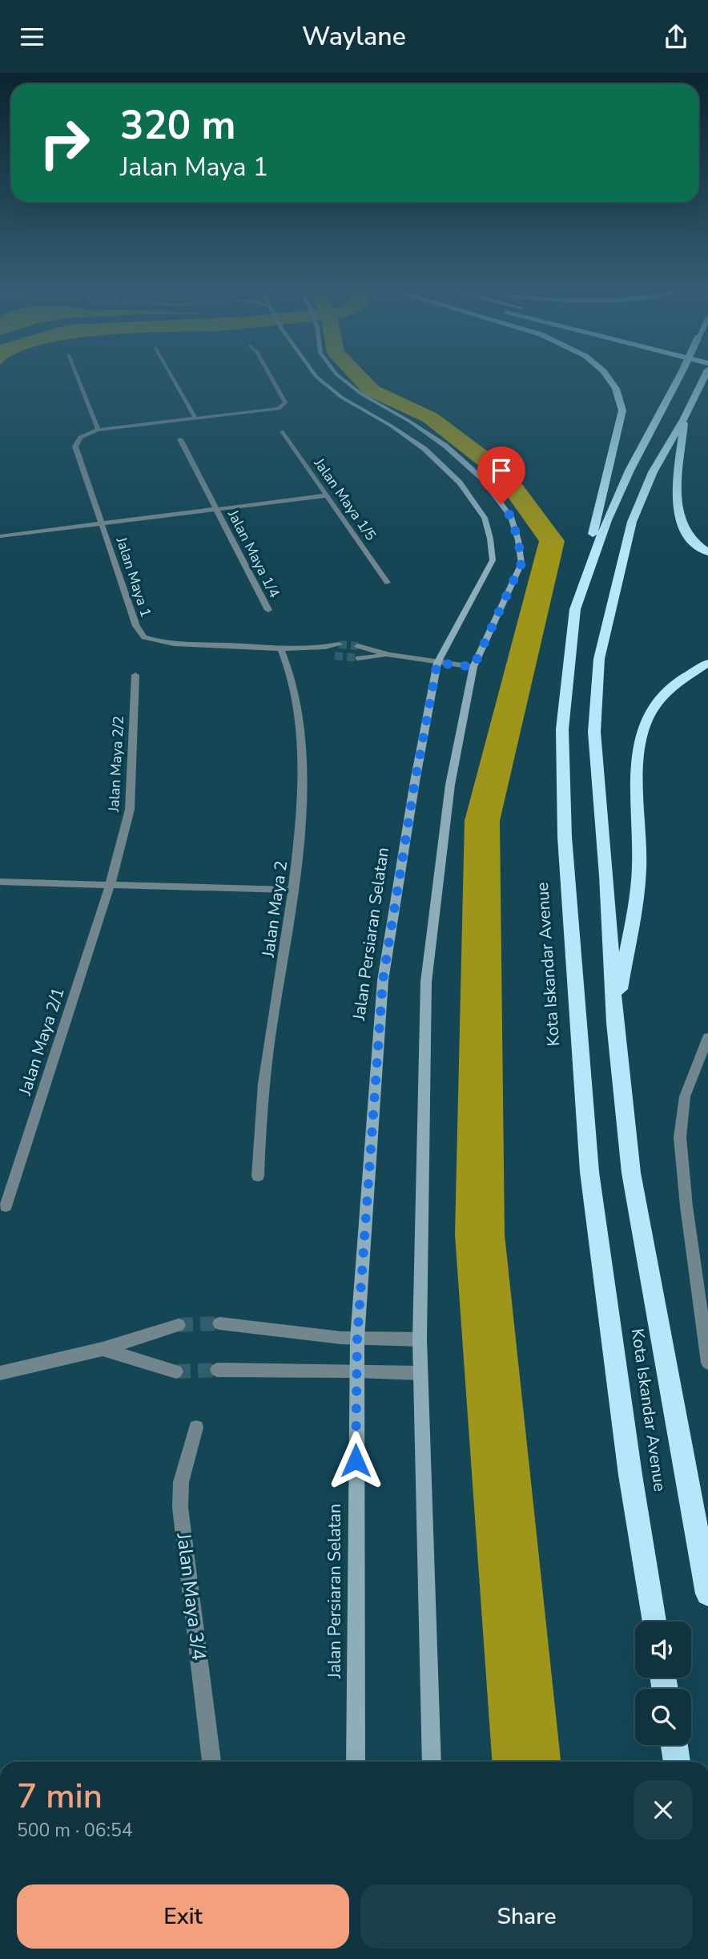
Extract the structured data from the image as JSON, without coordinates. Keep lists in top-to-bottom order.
{
  "streets": {
    "highway": ["Kota Iskandar Avenue"],
    "street": [
      "Jalan Maya 1/5",
      "Jalan Maya 1/4",
      "Jalan Maya 1",
      "Jalan Maya 2/2",
      "Jalan Maya 2",
      "Jalan Persiaran Selatan",
      "Jalan Maya 2/1",
      "Jalan Maya 3/4"
    ]
  },
  "crossings": [
    ["Jalan Maya 1", "Jalan Maya 2"],
    ["Jalan Maya 2/2", "Jalan Maya 2/1"]
  ],
  "page": {
    "header": "Waylane",
    "turn": ["320 m", "Jalan Maya 1"],
    "heading": ["7 min", "500 m · 06:54"],
    "buttons": ["Exit", "Share"]
  }
}
